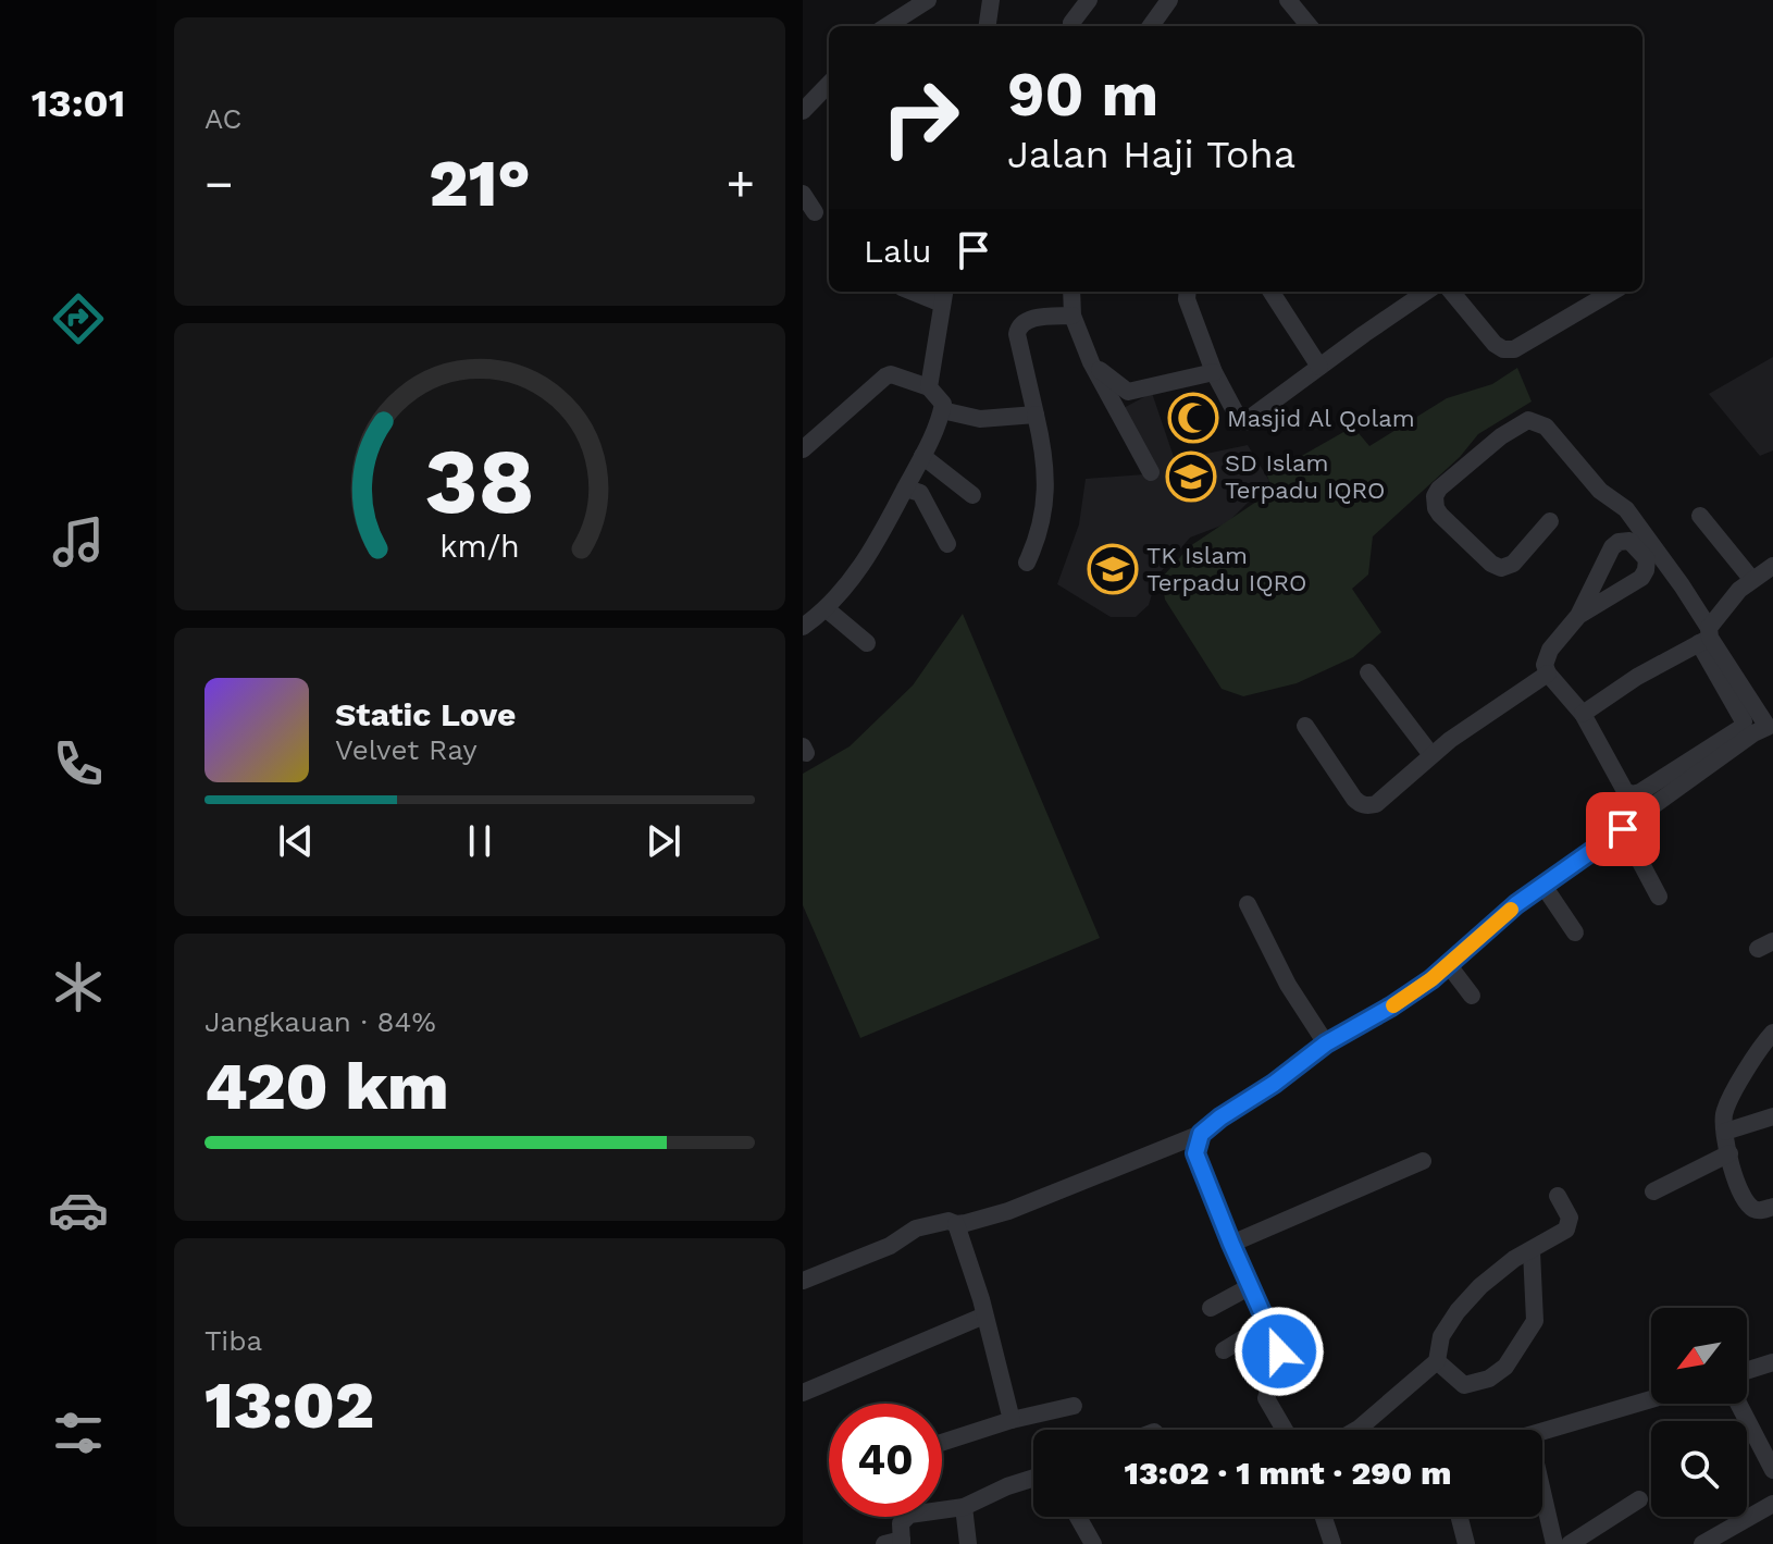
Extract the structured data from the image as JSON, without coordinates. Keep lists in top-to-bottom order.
{
  "places": {
    "mosque": ["Masjid Al Qolam"],
    "school or university": ["SD Islam Terpadu IQRO", "TK Islam Terpadu IQRO"]
  },
  "north": "bottom left",
  "page": {
    "tabs": "13:01",
    "tile": [
      "AC",
      ["Jangkauan · 84%", "420 km"],
      ["Tiba", "13:02"]
    ],
    "turn": ["90 m", "Jalan Haji Toha"],
    "heat": ["−", "21°", "+"],
    "then": "Lalu",
    "song": ["Static Love", "Velvet Ray"],
    "limit": "40",
    "trip": "13:02 · 1 mnt · 290 m",
    "gauge": ["38", "km/h"]
  }
}
